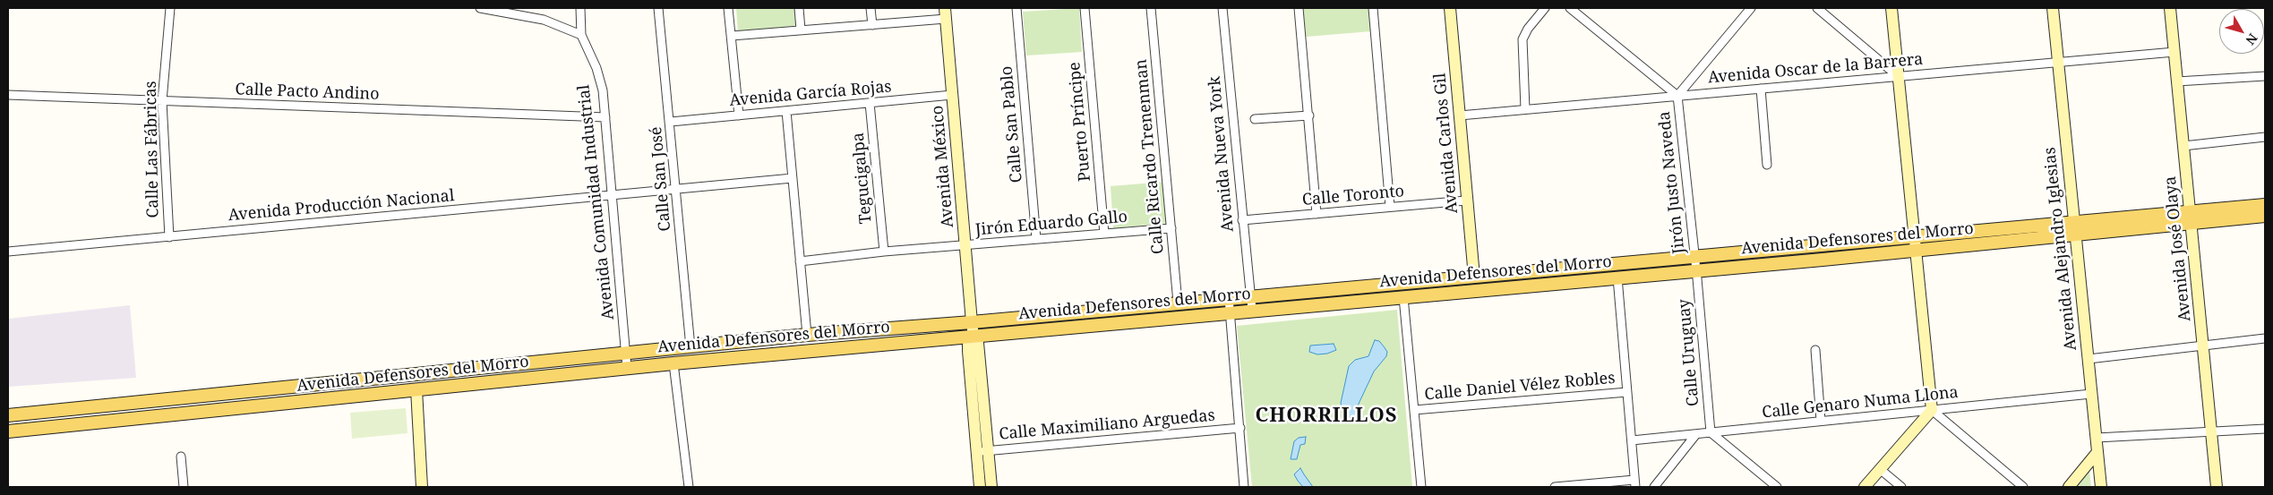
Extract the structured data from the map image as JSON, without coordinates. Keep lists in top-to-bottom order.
{
  "streets": {
    "main road": ["Avenida Defensores del Morro"],
    "street": [
      "Avenida Oscar de la Barrera",
      "Calle Pacto Andino",
      "Avenida García Rojas",
      "Puerto Príncipe",
      "Calle San Pablo",
      "Avenida Carlos Gil",
      "Calle Las Fábricas",
      "Avenida Nueva York",
      "Calle Ricardo Trenenman",
      "Avenida México",
      "Tegucigalpa",
      "Calle San José",
      "Jirón Justo Naveda",
      "Calle Toronto",
      "Avenida Comunidad Industrial",
      "Avenida Producción Nacional",
      "Jirón Eduardo Gallo",
      "Avenida Alejandro Iglesias",
      "Avenida José Olaya",
      "Calle Uruguay",
      "Calle Daniel Vélez Robles",
      "Calle Genaro Numa Llona",
      "Calle Maximiliano Arguedas"
    ]
  },
  "crossings": [
    ["Avenida Oscar de la Barrera", "Avenida Carlos Gil"],
    ["Avenida Oscar de la Barrera", "Jirón Justo Naveda"],
    ["Avenida Oscar de la Barrera", "Avenida Alejandro Iglesias"],
    ["Avenida Oscar de la Barrera", "Avenida José Olaya"],
    ["Calle Pacto Andino", "Calle Las Fábricas"],
    ["Calle Pacto Andino", "Avenida Comunidad Industrial"],
    ["Avenida García Rojas", "Avenida México"],
    ["Avenida García Rojas", "Tegucigalpa"],
    ["Avenida García Rojas", "Calle San José"],
    ["Puerto Príncipe", "Jirón Eduardo Gallo"],
    ["Calle San Pablo", "Jirón Eduardo Gallo"],
    ["Avenida Carlos Gil", "Calle Toronto"],
    ["Avenida Carlos Gil", "Avenida Defensores del Morro"],
    ["Calle Las Fábricas", "Avenida Producción Nacional"],
    ["Avenida Nueva York", "Calle Toronto"],
    ["Avenida Nueva York", "Avenida Defensores del Morro"],
    ["Calle Ricardo Trenenman", "Jirón Eduardo Gallo"],
    ["Calle Ricardo Trenenman", "Avenida Defensores del Morro"],
    ["Avenida México", "Jirón Eduardo Gallo"],
    ["Avenida México", "Avenida Defensores del Morro"],
    ["Avenida México", "Calle Maximiliano Arguedas"],
    ["Tegucigalpa", "Jirón Eduardo Gallo"],
    ["Calle San José", "Avenida Producción Nacional"],
    ["Calle San José", "Avenida Defensores del Morro"],
    ["Jirón Justo Naveda", "Avenida Defensores del Morro"],
    ["Jirón Justo Naveda", "Calle Uruguay"],
    ["Avenida Comunidad Industrial", "Avenida Producción Nacional"],
    ["Avenida Comunidad Industrial", "Avenida Defensores del Morro"],
    ["Avenida Defensores del Morro", "Avenida Alejandro Iglesias"],
    ["Avenida Defensores del Morro", "Avenida José Olaya"],
    ["Avenida Defensores del Morro", "Calle Uruguay"],
    ["Avenida Alejandro Iglesias", "Calle Genaro Numa Llona"],
    ["Calle Uruguay", "Calle Genaro Numa Llona"]
  ],
  "districts": ["CHORRILLOS"],
  "north": "bottom right"
}
